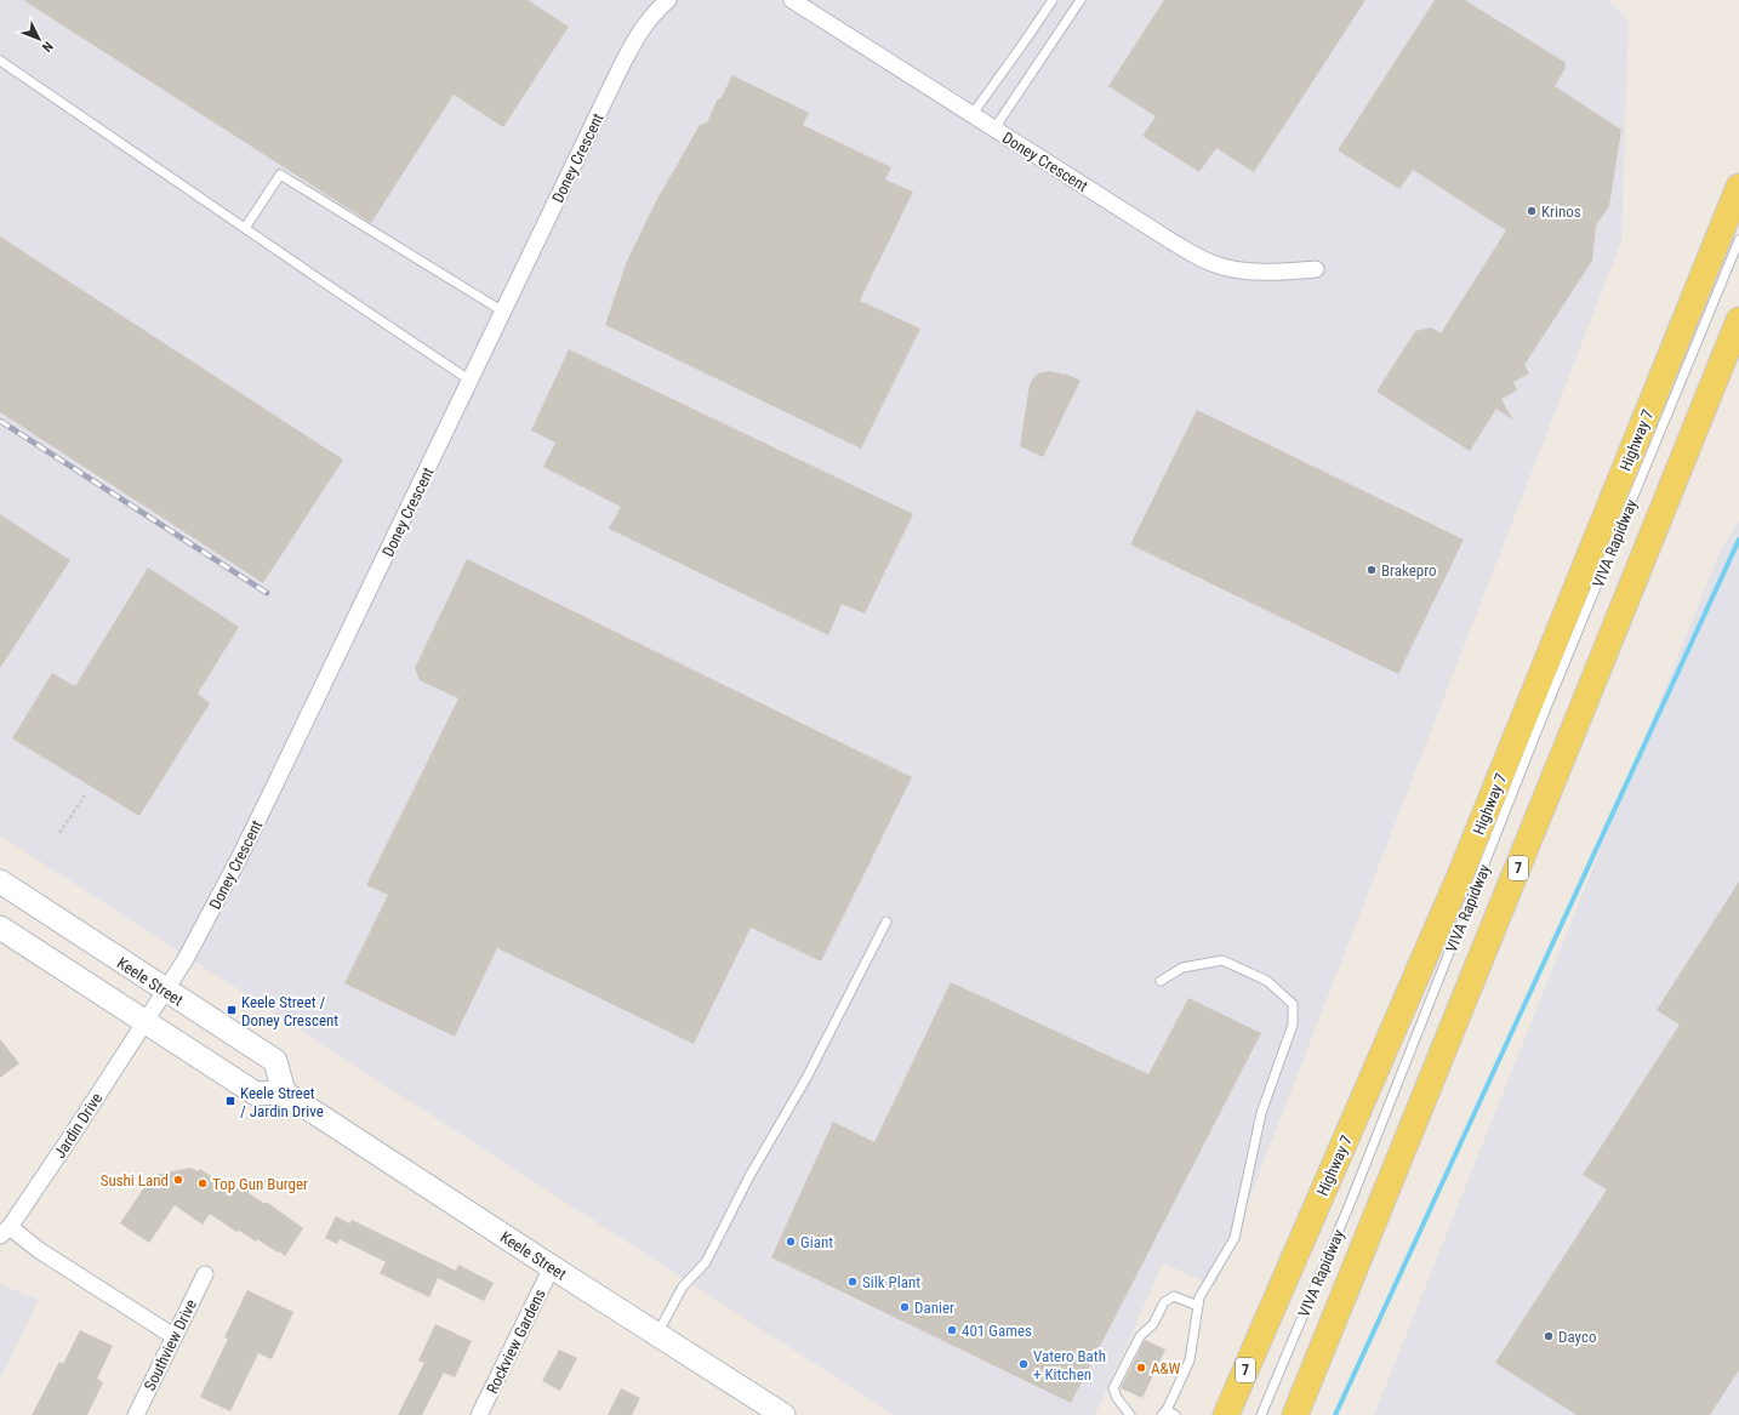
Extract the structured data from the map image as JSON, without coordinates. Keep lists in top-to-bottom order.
{
  "streets": {
    "main road": ["Highway 7", "7", "Keele Street"],
    "street": [
      "Doney Crescent",
      "Jardin Drive",
      "Rockview Gardens",
      "Southview Drive"
    ],
    "lane": ["VIVA Rapidway"]
  },
  "crossings": [
    ["Doney Crescent", "Keele Street"],
    ["Doney Crescent", "Jardin Drive"],
    ["Keele Street", "Rockview Gardens"],
    ["Jardin Drive", "Southview Drive"]
  ],
  "places": {
    "other": [
      "Krinos",
      "Brakepro",
      "Sushi Land",
      "Top Gun Burger",
      "Giant",
      "Silk Plant",
      "Danier",
      "401 Games",
      "Dayco",
      "Vatero Bath + Kitchen",
      "A&W"
    ],
    "transit": ["Keele Street / Doney Crescent", "Keele Street / Jardin Drive"]
  },
  "north": "bottom right"
}
